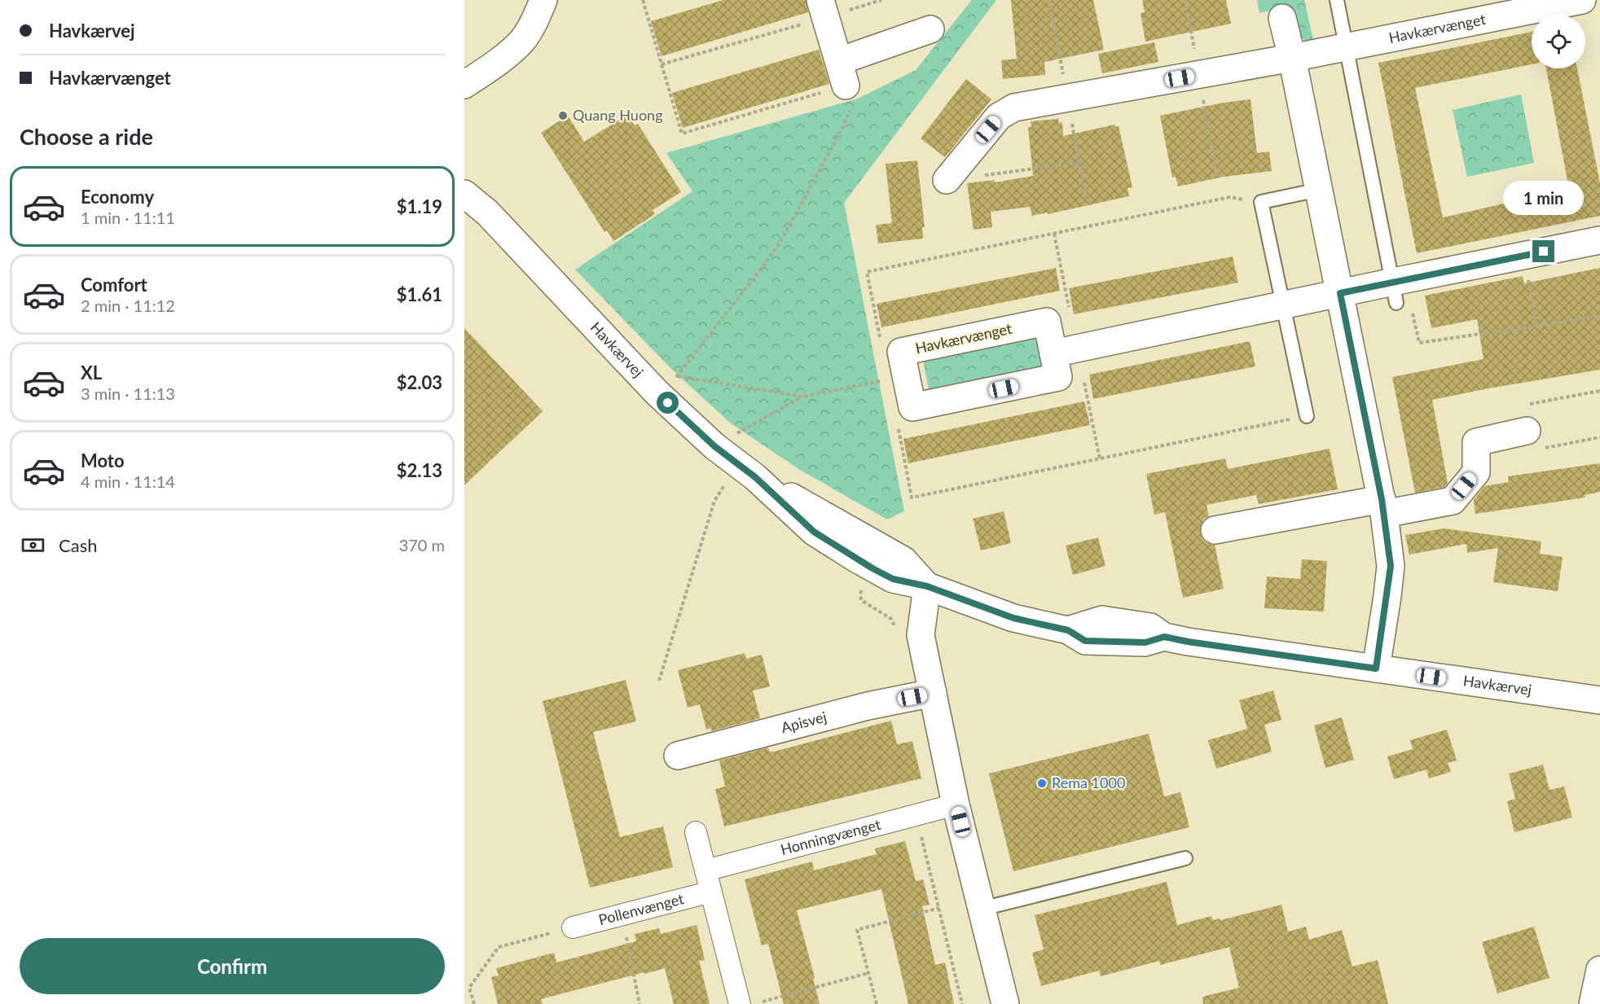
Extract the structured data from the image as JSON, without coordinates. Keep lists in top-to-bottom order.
{
  "streets": {
    "street": [
      "Havkærvænget",
      "Havkærvej",
      "Apisvej",
      "Honningvænget",
      "Pollenvænget"
    ]
  },
  "places": ["Quang Huong", "Rema 1000"],
  "page": {
    "banner": ["Havkærvej", "Havkærvænget"],
    "heading": "Choose a ride",
    "list": [
      {
        "name": "Economy",
        "note": "1 min · 11:11",
        "value": "$1.19"
      },
      {
        "name": "Comfort",
        "note": "2 min · 11:12",
        "value": "$1.61"
      },
      {
        "name": "XL",
        "note": "3 min · 11:13",
        "value": "$2.03"
      },
      {
        "name": "Moto",
        "note": "4 min · 11:14",
        "value": "$2.13"
      }
    ],
    "bubble": "1 min",
    "pay": ["Cash", "370 m"],
    "buttons": "Confirm"
  }
}
